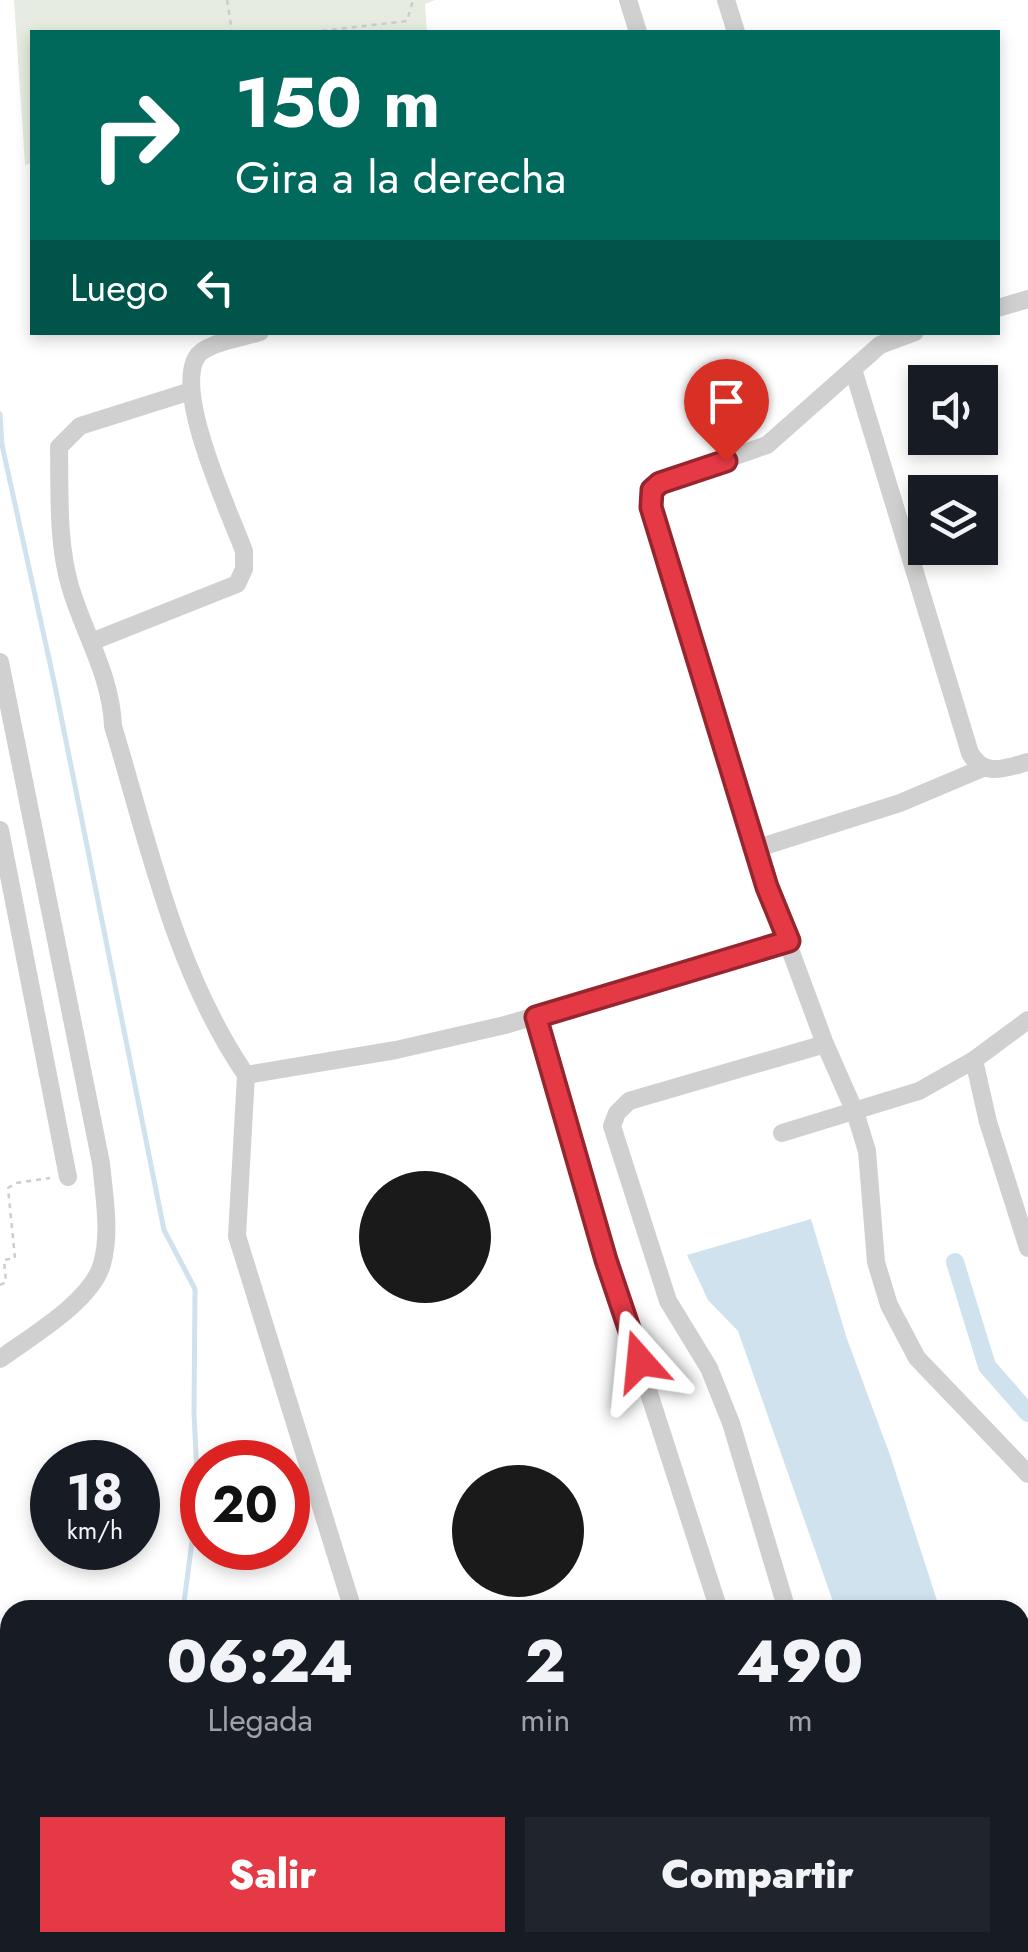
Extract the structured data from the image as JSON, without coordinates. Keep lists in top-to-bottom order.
{
  "page": {
    "turn": ["150 m", "Gira a la derecha"],
    "then": "Luego",
    "speed": "18 km/h",
    "limit": "20",
    "eta": [
      "06:24",
      "Llegada",
      "2",
      "min",
      "490",
      "m"
    ],
    "buttons": ["Salir", "Compartir"]
  }
}
